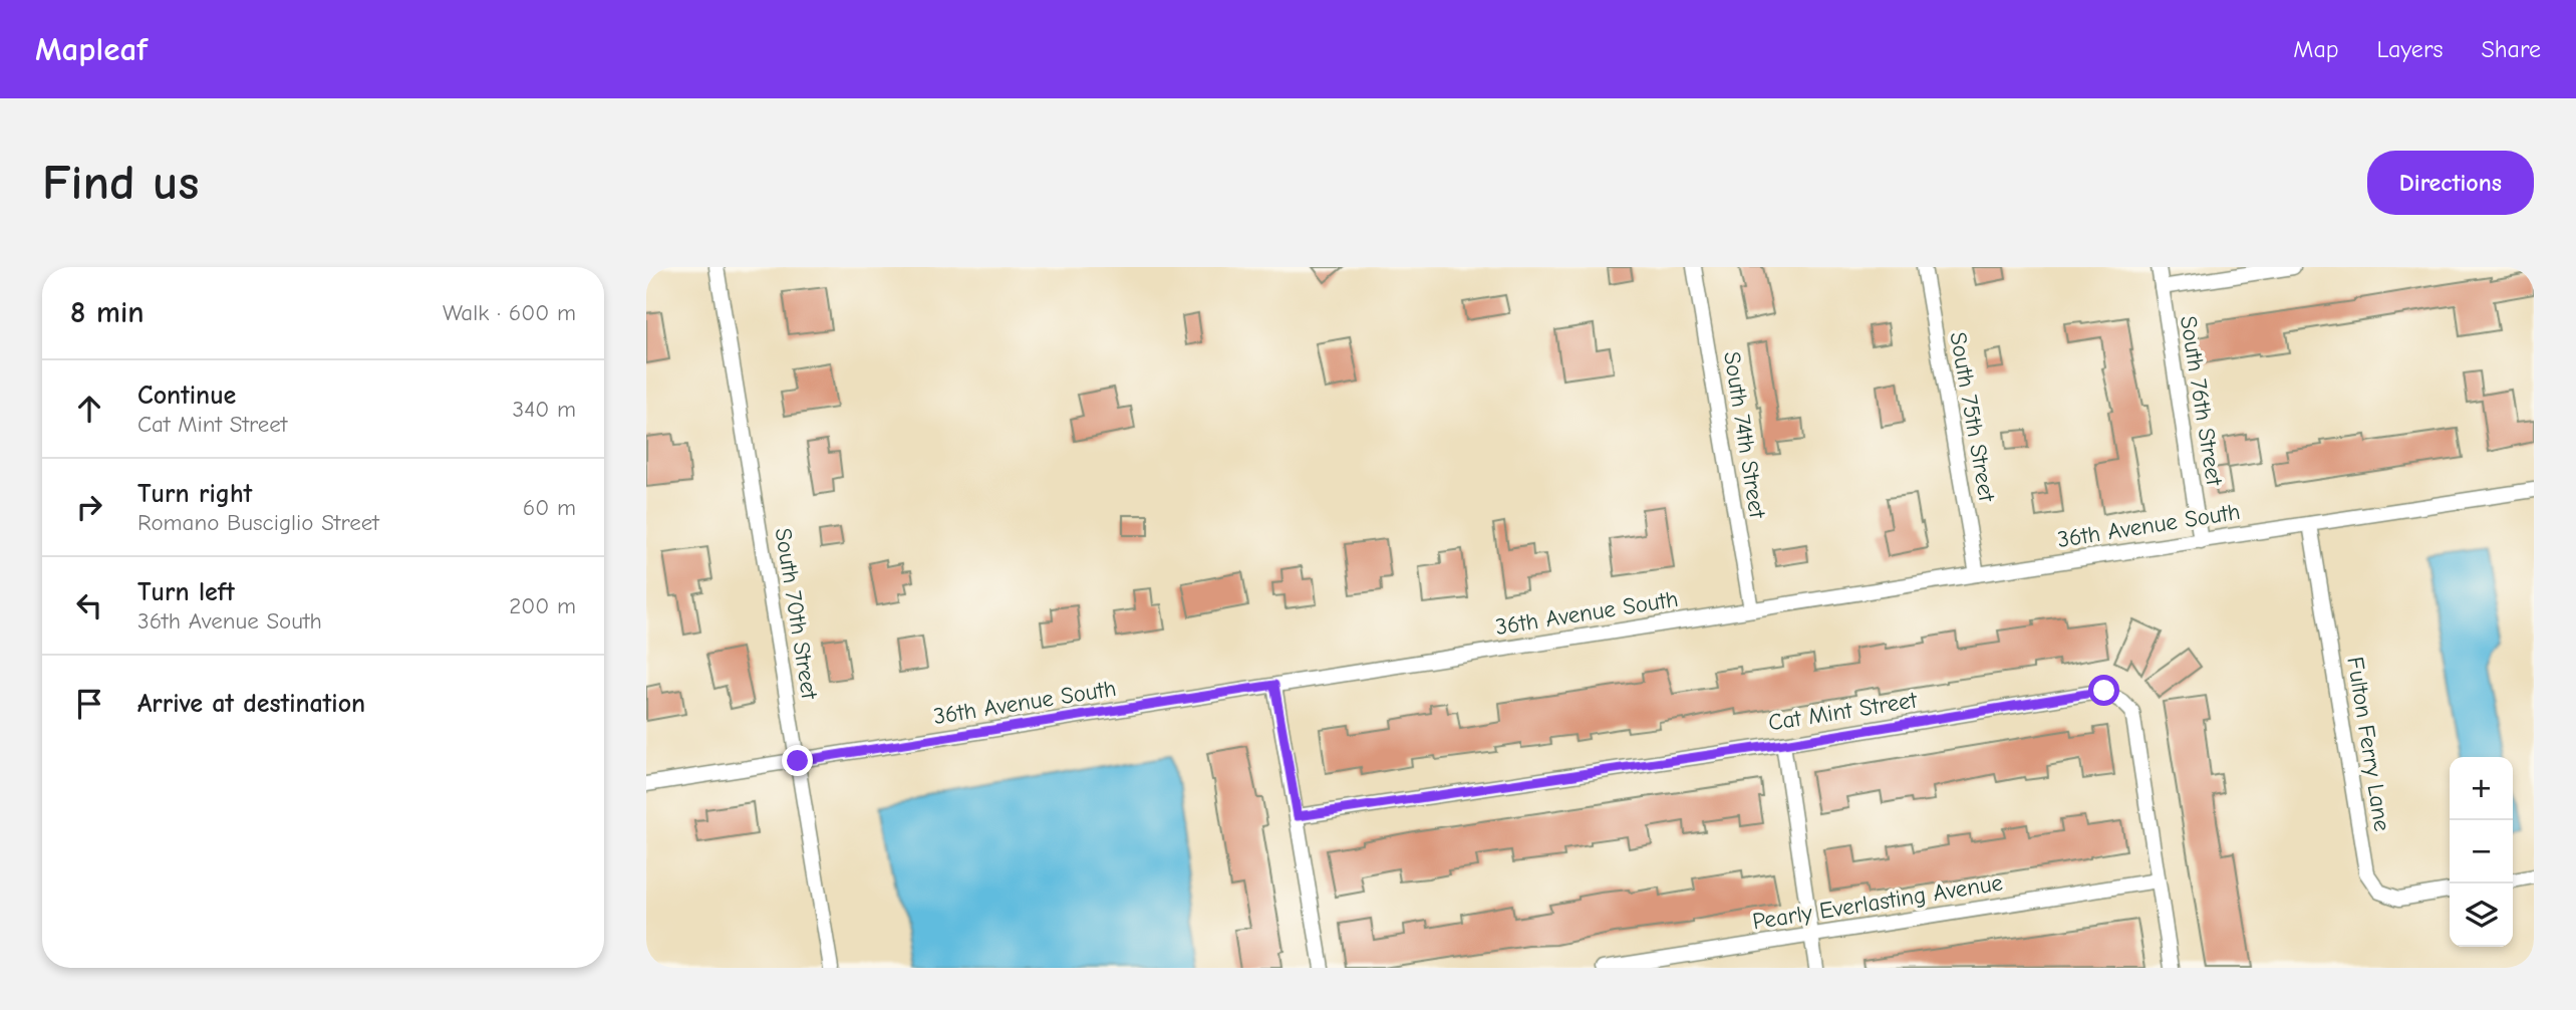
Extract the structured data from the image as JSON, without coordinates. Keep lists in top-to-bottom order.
{
  "streets": {
    "street": [
      "South 76th Street",
      "South 75th Street",
      "South 74th Street",
      "36th Avenue South",
      "South 70th Street",
      "Cat Mint Street",
      "Fulton Ferry Lane",
      "Pearly Everlasting Avenue"
    ]
  },
  "crossings": [
    ["South 76th Street", "36th Avenue South"],
    ["South 75th Street", "36th Avenue South"],
    ["South 74th Street", "36th Avenue South"],
    ["36th Avenue South", "South 70th Street"],
    ["36th Avenue South", "Fulton Ferry Lane"],
    ["Cat Mint Street", "Pearly Everlasting Avenue"]
  ],
  "page": {
    "header": "Mapleaf",
    "nav": ["Map", "Layers", "Share"],
    "buttons": "Directions",
    "title": "Find us",
    "heading": ["8 min", "Walk · 600 m"],
    "list": [
      ["Continue", "Cat Mint Street", "340 m"],
      ["Turn right", "Romano Busciglio Street", "60 m"],
      ["Turn left", "36th Avenue South", "200 m"],
      "Arrive at destination"
    ],
    "map_buttons": ["+", "−"]
  }
}
